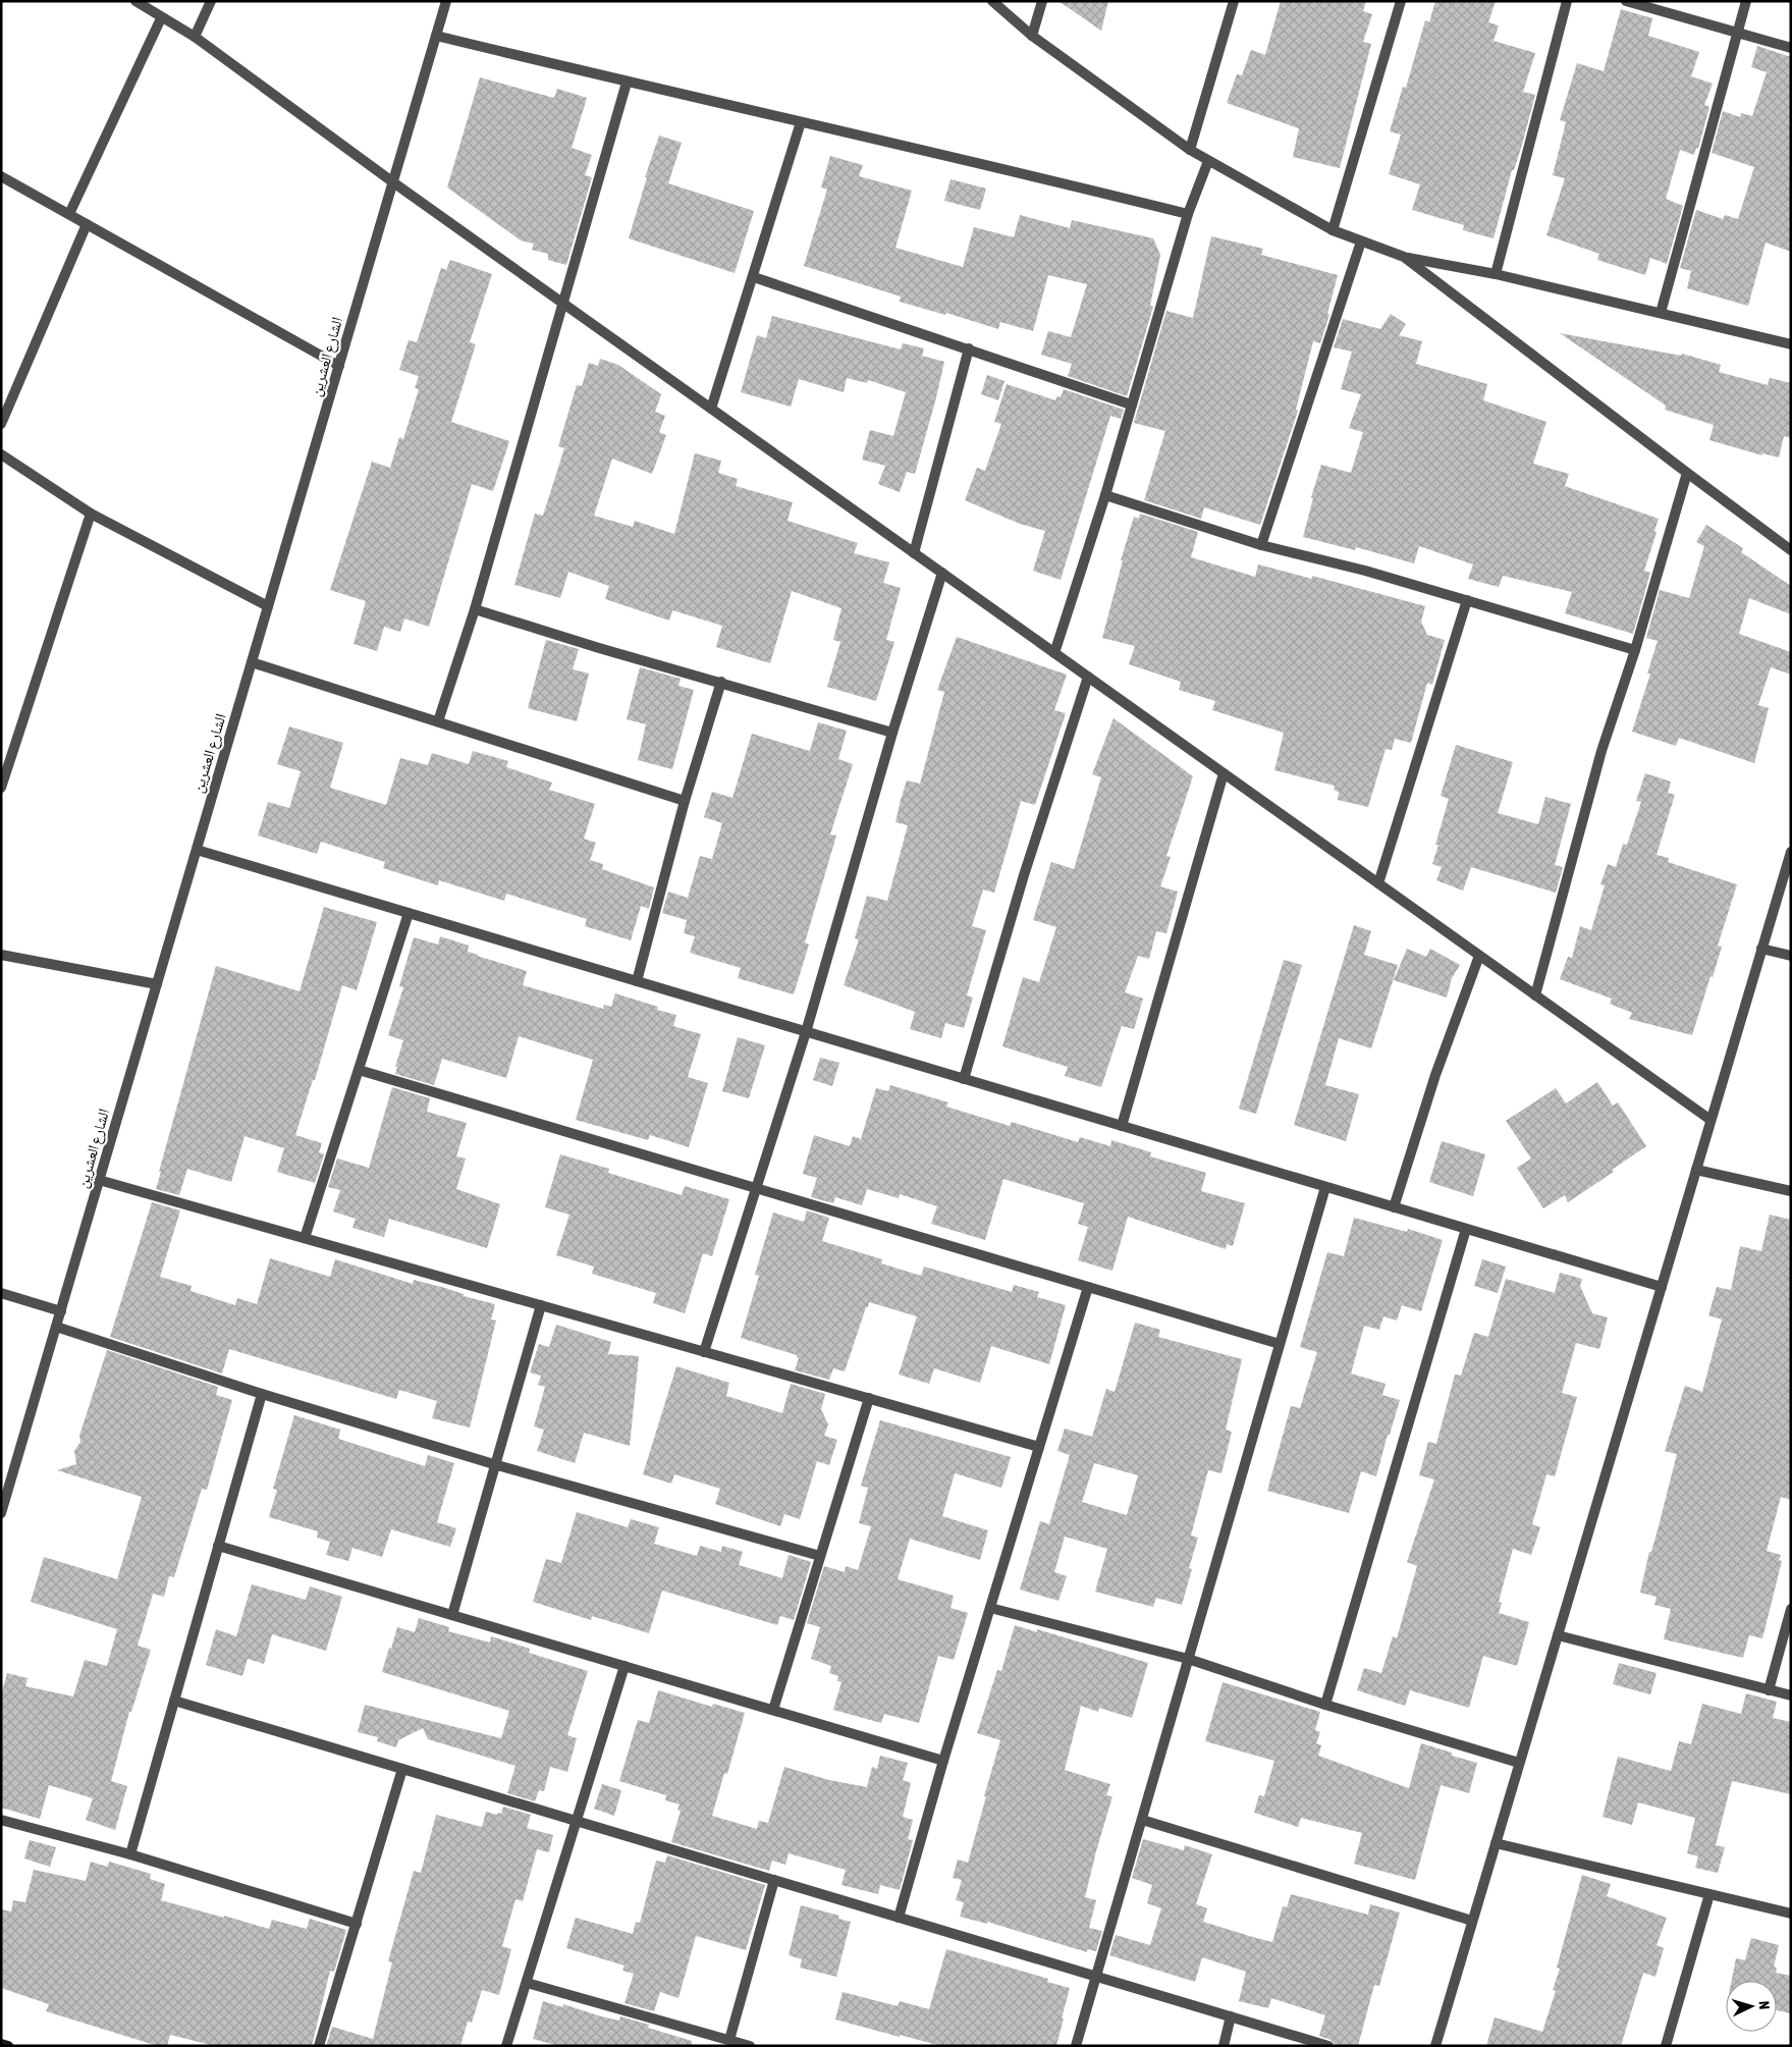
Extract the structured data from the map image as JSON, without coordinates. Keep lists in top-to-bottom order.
{
  "streets": {
    "street": ["الشارع العشرين"]
  },
  "north": "right"
}
